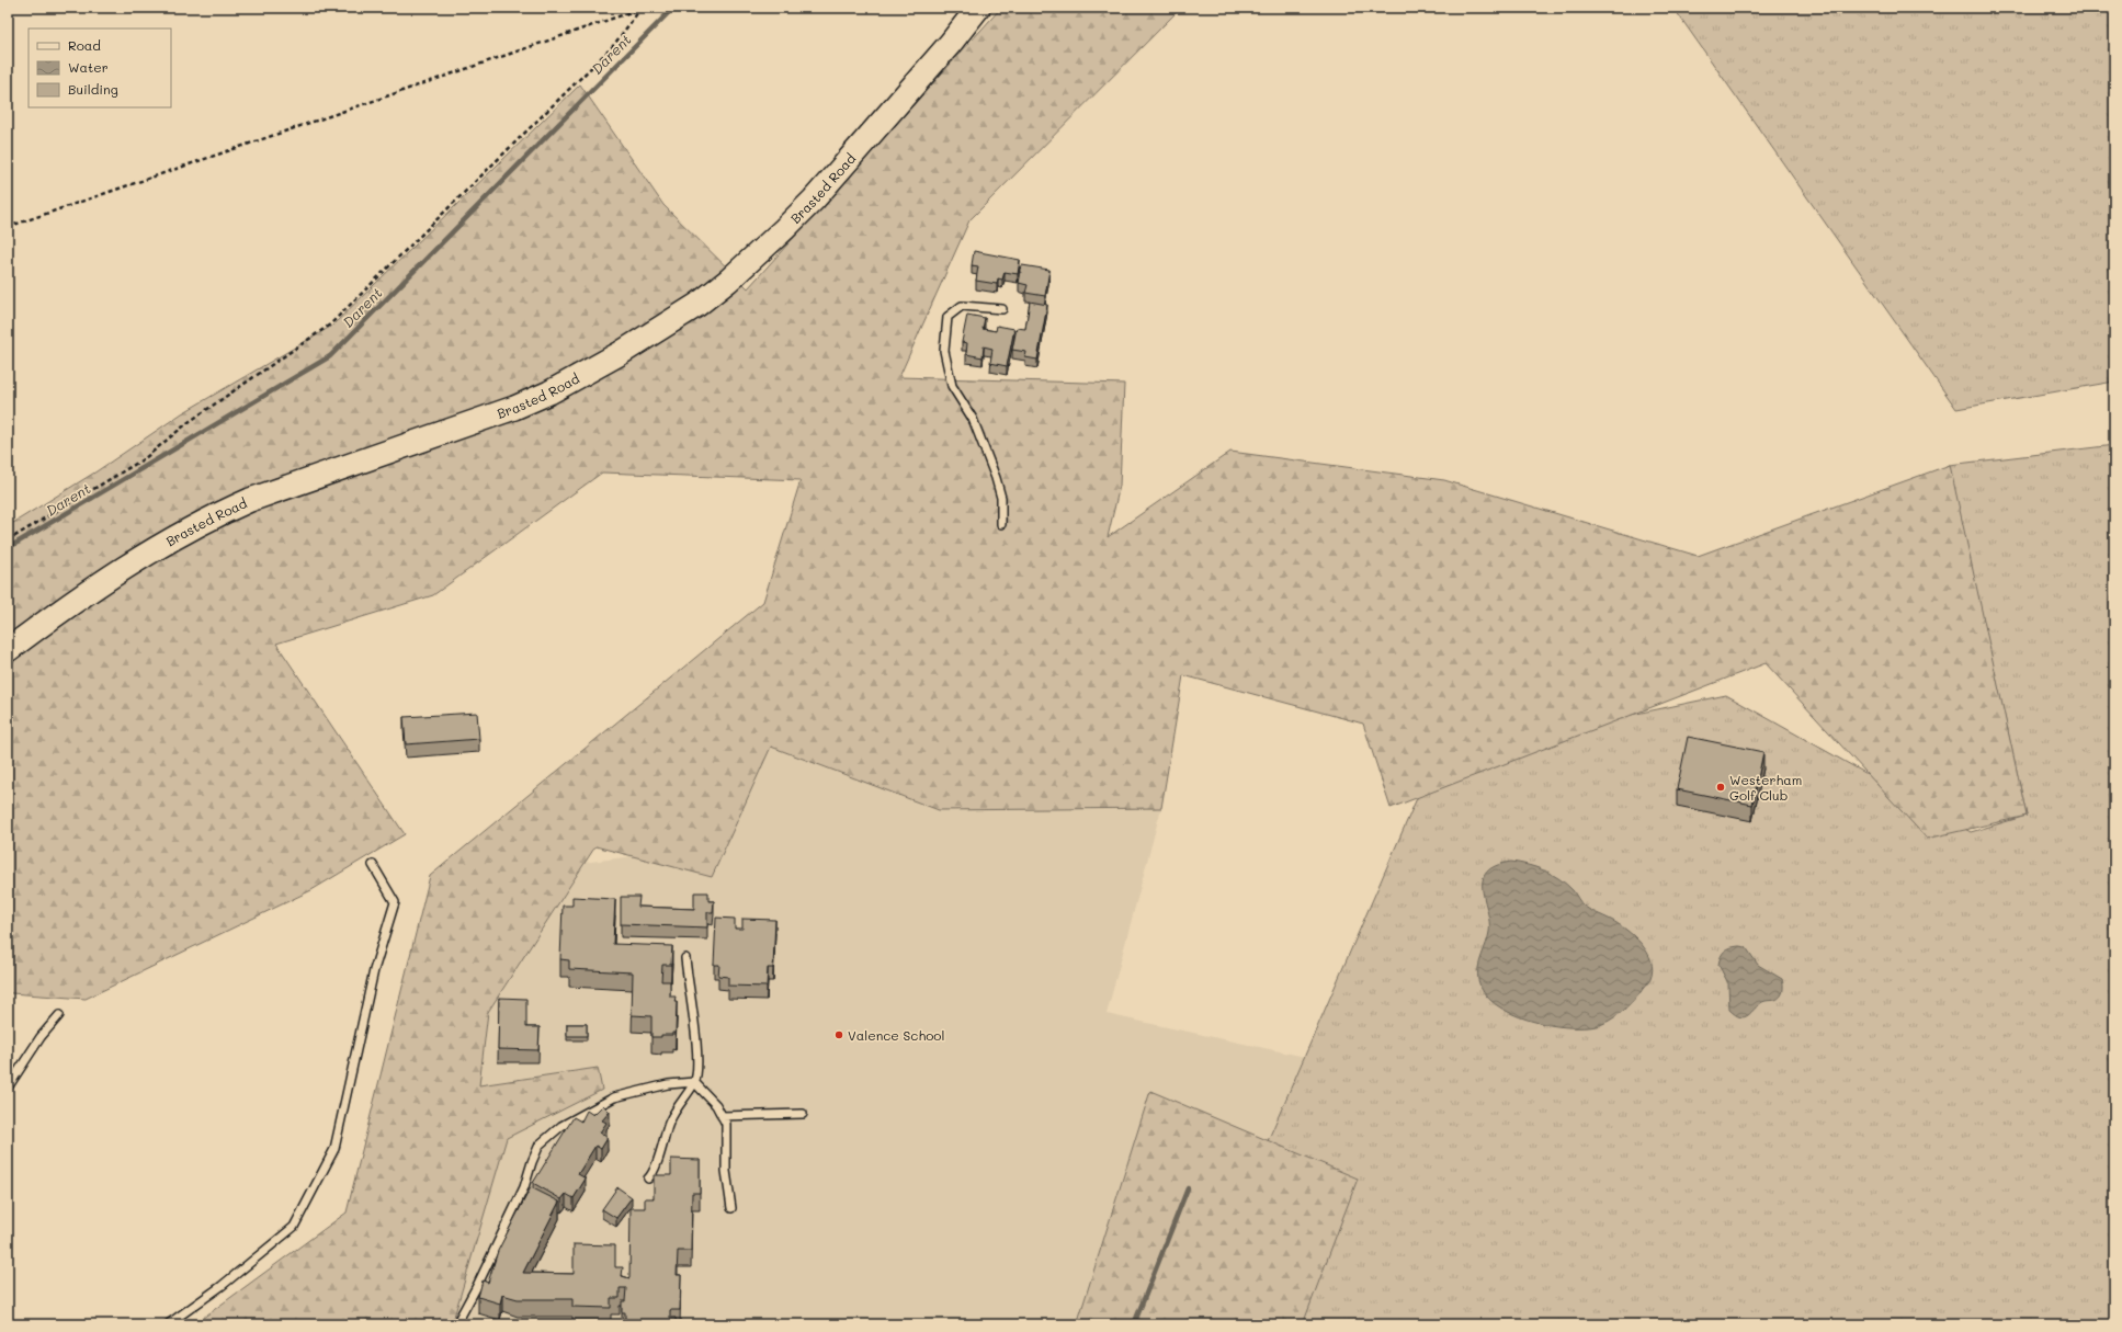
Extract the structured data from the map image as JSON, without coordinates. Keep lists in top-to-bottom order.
{
  "streets": {
    "main road": ["Brasted Road"]
  },
  "water": ["Darent"],
  "places": ["Westerham Golf Club", "Valence School"],
  "legend": ["Road", "Water", "Building"]
}
